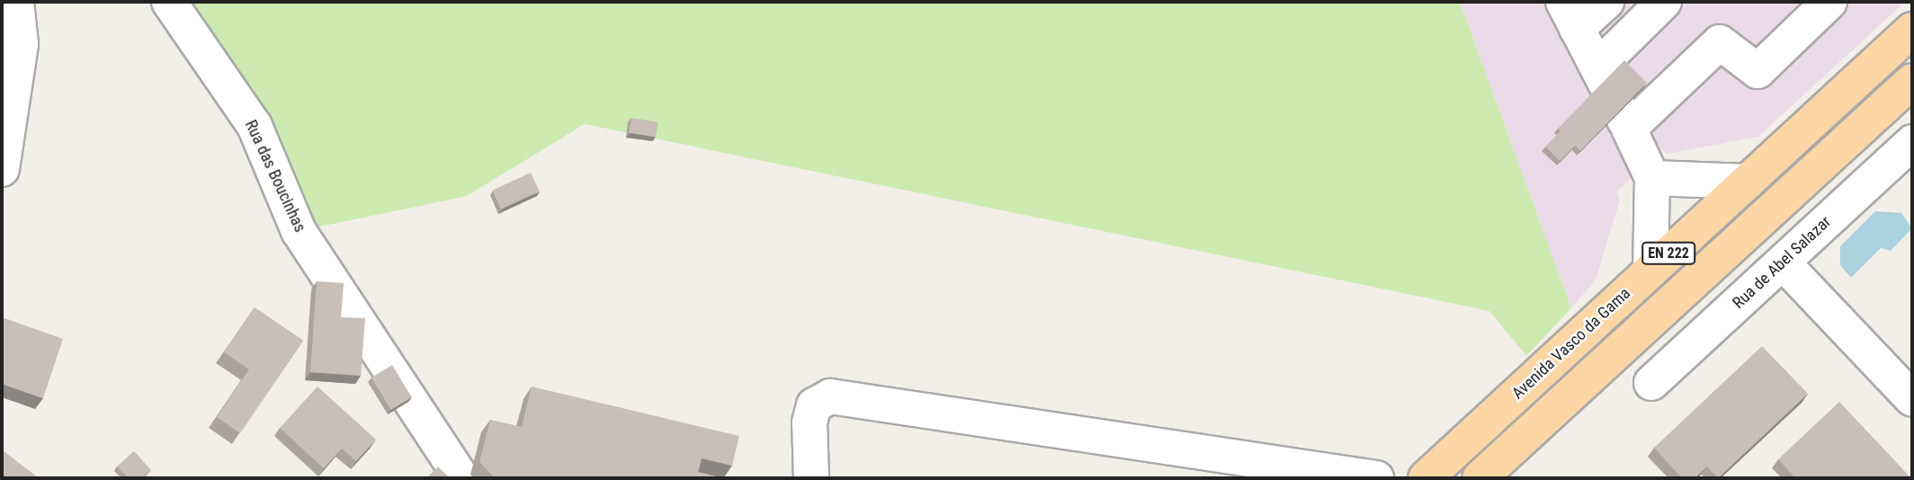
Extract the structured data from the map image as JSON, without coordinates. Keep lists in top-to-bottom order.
{
  "streets": {
    "main road": ["EN 222", "Avenida Vasco da Gama"],
    "street": ["Rua das Boucinhas", "Rua de Abel Salazar"]
  }
}
